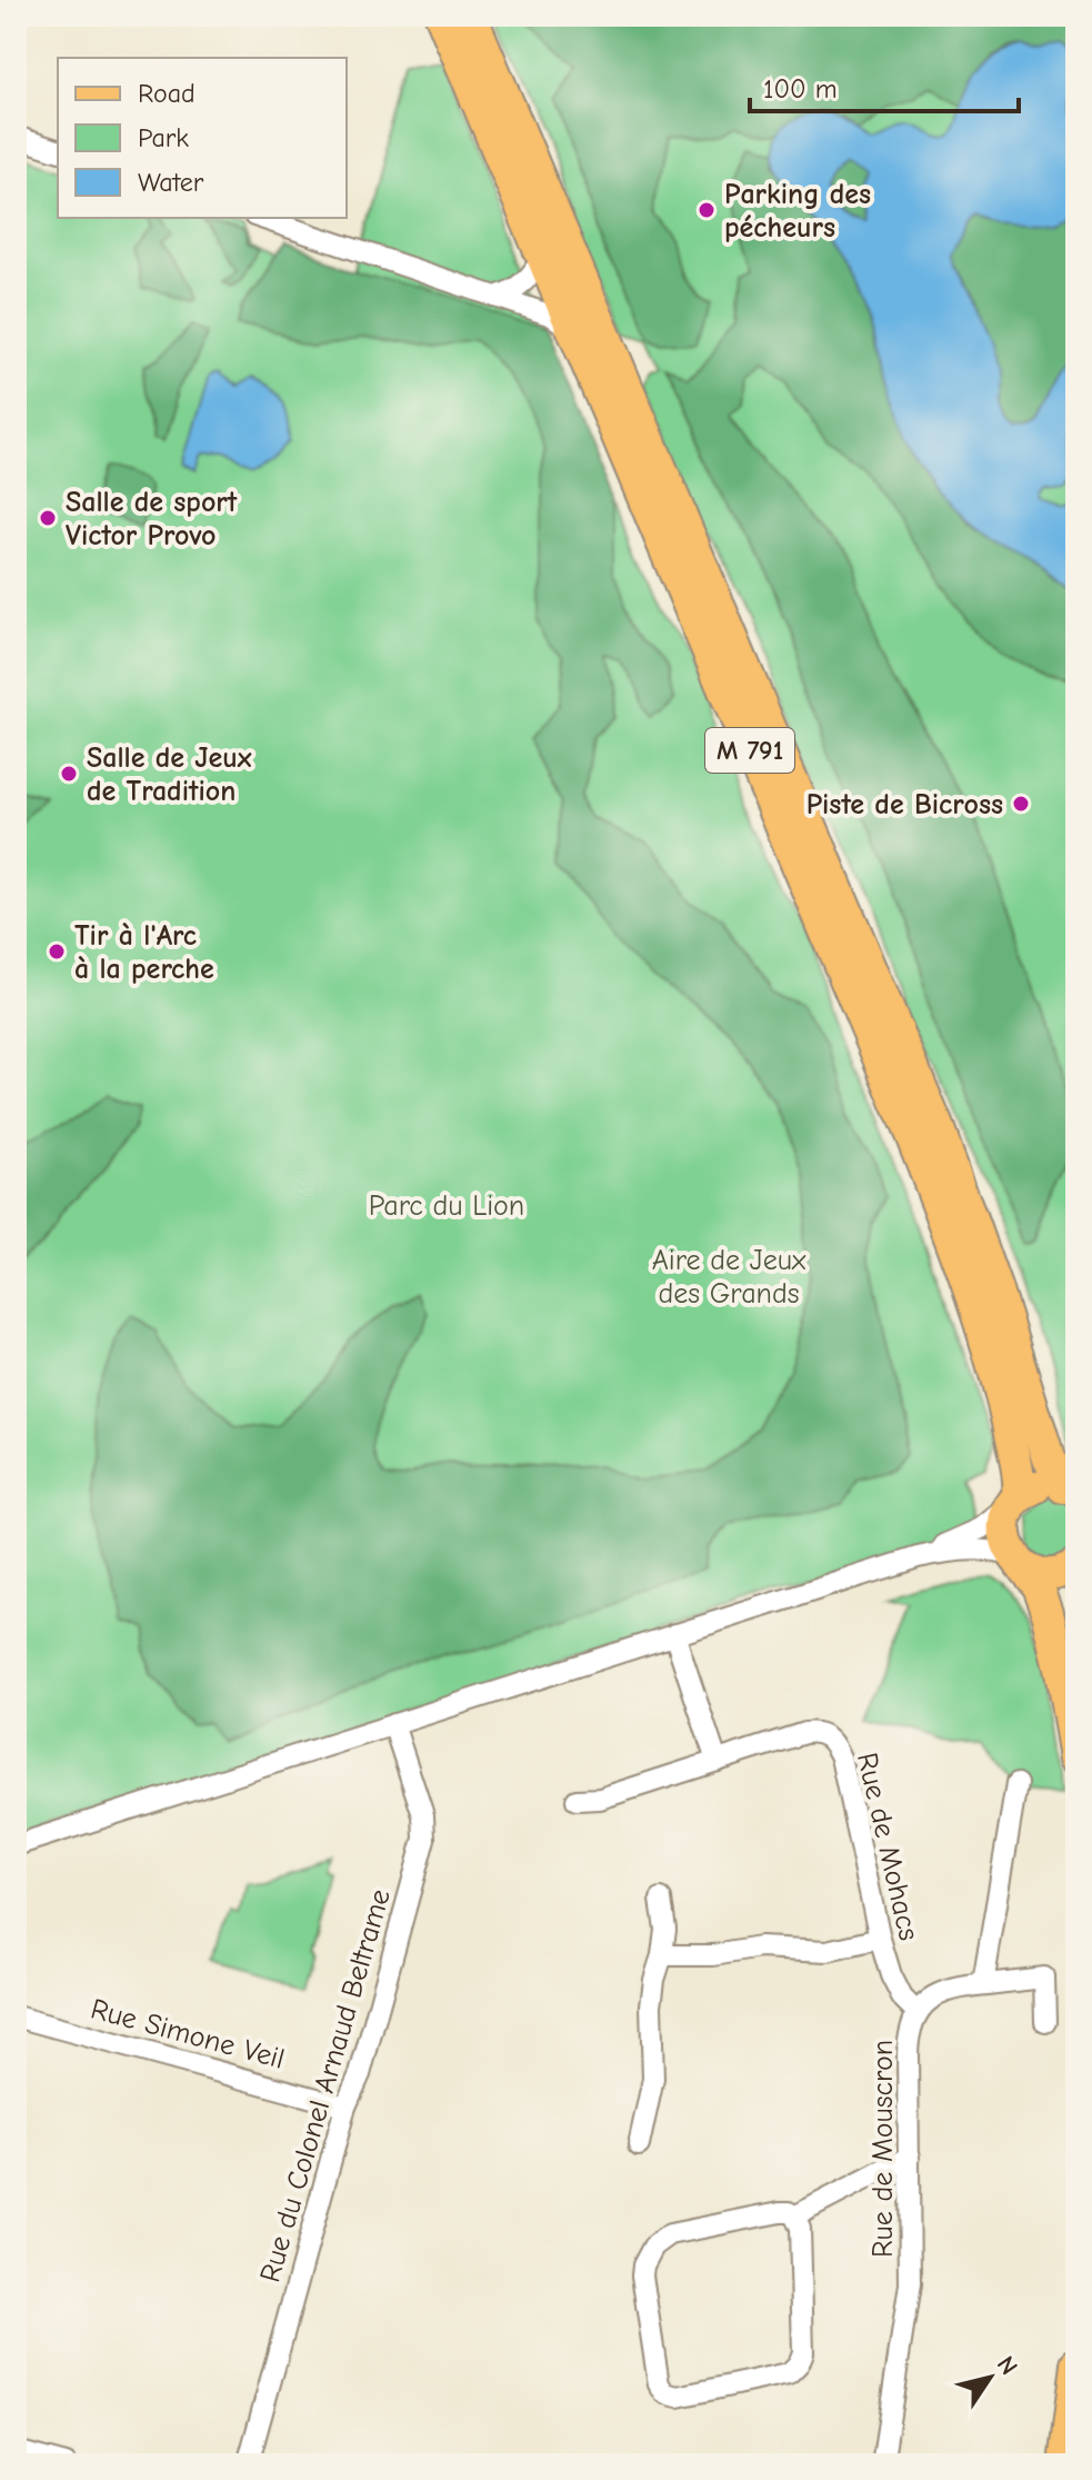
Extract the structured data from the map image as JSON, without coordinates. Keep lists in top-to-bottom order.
{
  "streets": {
    "main road": ["M 791"],
    "street": [
      "Rue de Mohacs",
      "Rue Simone Veil",
      "Rue du Colonel Arnaud Beltrame",
      "Rue de Mouscron"
    ]
  },
  "crossings": [
    ["Rue de Mohacs", "Rue de Mouscron"],
    ["Rue Simone Veil", "Rue du Colonel Arnaud Beltrame"]
  ],
  "parks": ["Parc du Lion", "Aire de Jeux des Grands"],
  "places": [
    "Parking des pécheurs",
    "Salle de sport Victor Provo",
    "Salle de Jeux de Tradition",
    "Piste de Bicross",
    "Tir à l'Arc à la perche"
  ],
  "legend": ["Road", "Park", "Water"],
  "scale_bar": "100 m",
  "north": "top right"
}
